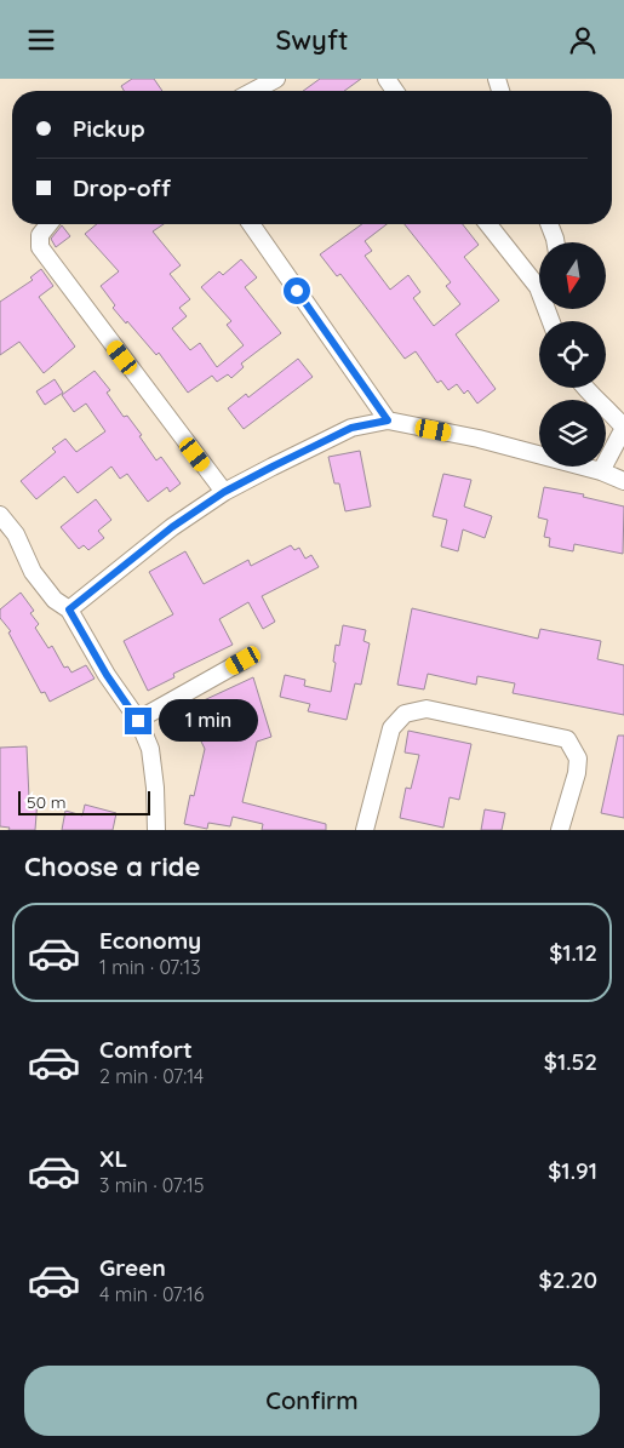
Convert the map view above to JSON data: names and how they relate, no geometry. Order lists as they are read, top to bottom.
{
  "scale_bar": "50 m",
  "north": "bottom",
  "page": {
    "header": "Swyft",
    "banner": ["Pickup", "Drop-off"],
    "bubble": "1 min",
    "scale": "50 m",
    "heading": "Choose a ride",
    "list": [
      {
        "name": "Economy",
        "note": "1 min · 07:13",
        "value": "$1.12"
      },
      {
        "name": "Comfort",
        "note": "2 min · 07:14",
        "value": "$1.52"
      },
      {
        "name": "XL",
        "note": "3 min · 07:15",
        "value": "$1.91"
      },
      {
        "name": "Green",
        "note": "4 min · 07:16",
        "value": "$2.20"
      }
    ],
    "buttons": "Confirm"
  }
}
